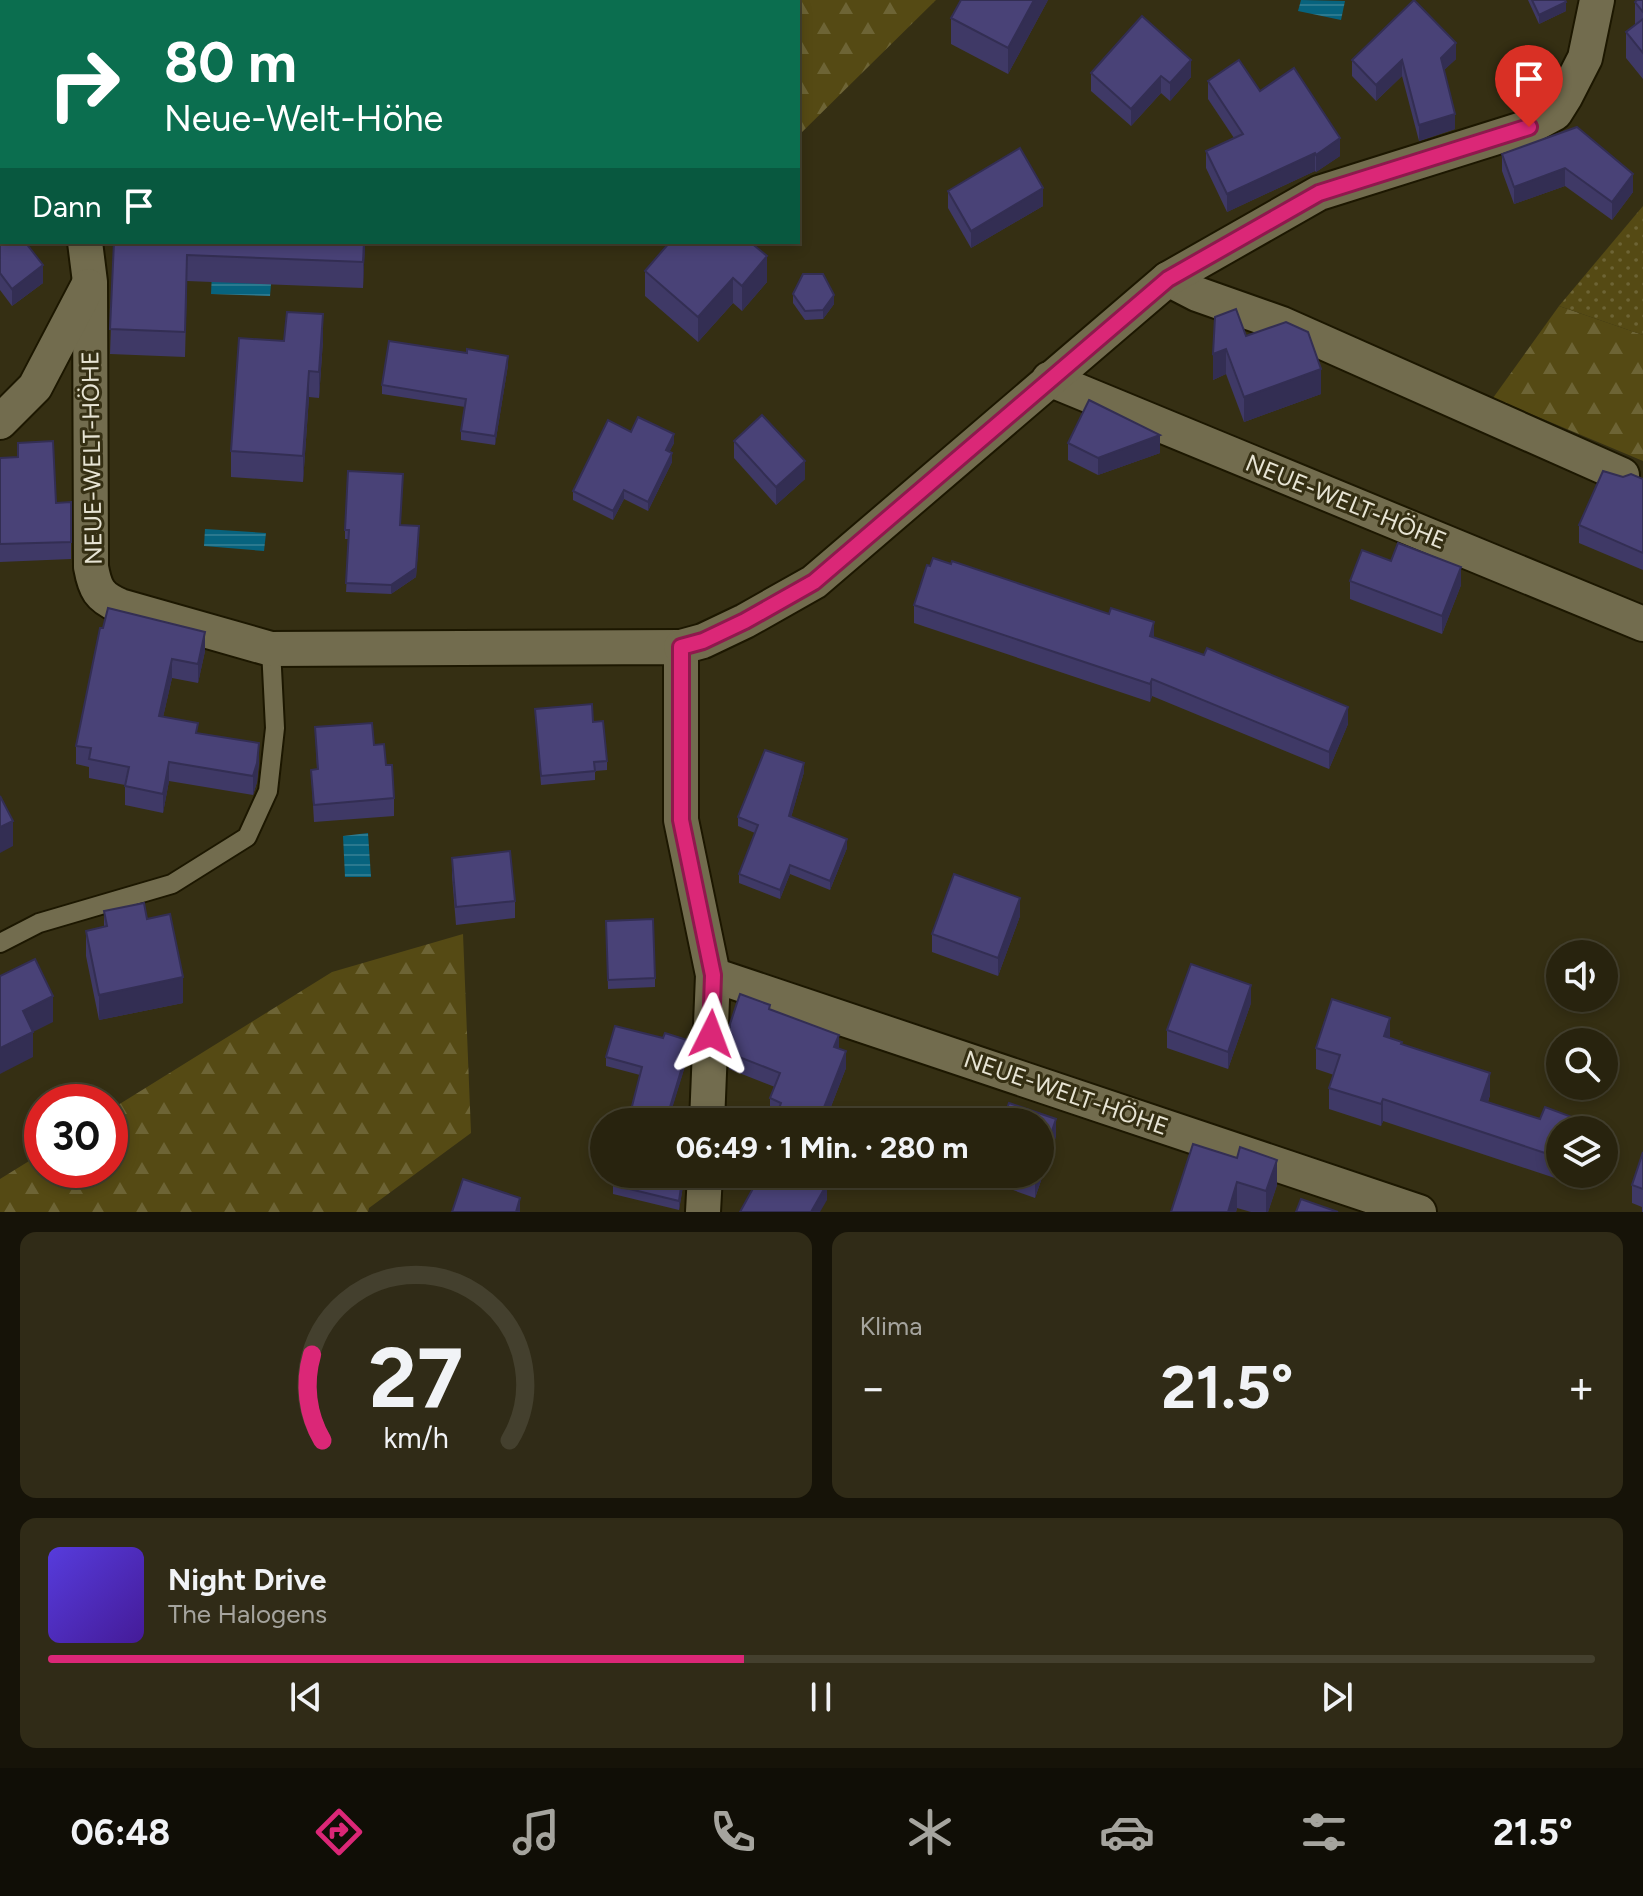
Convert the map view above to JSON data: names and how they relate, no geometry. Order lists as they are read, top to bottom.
{
  "streets": {
    "street": ["NEUE-WELT-HÖHE"]
  },
  "page": {
    "turn": ["80 m", "Neue-Welt-Höhe"],
    "then": "Dann",
    "limit": "30",
    "trip": "06:49 · 1 Min. · 280 m",
    "tile": "Klima",
    "heat": ["−", "21.5°", "+"],
    "song": ["Night Drive", "The Halogens"],
    "tabs": ["06:48", "21.5°"],
    "gauge": ["27", "km/h"]
  }
}
